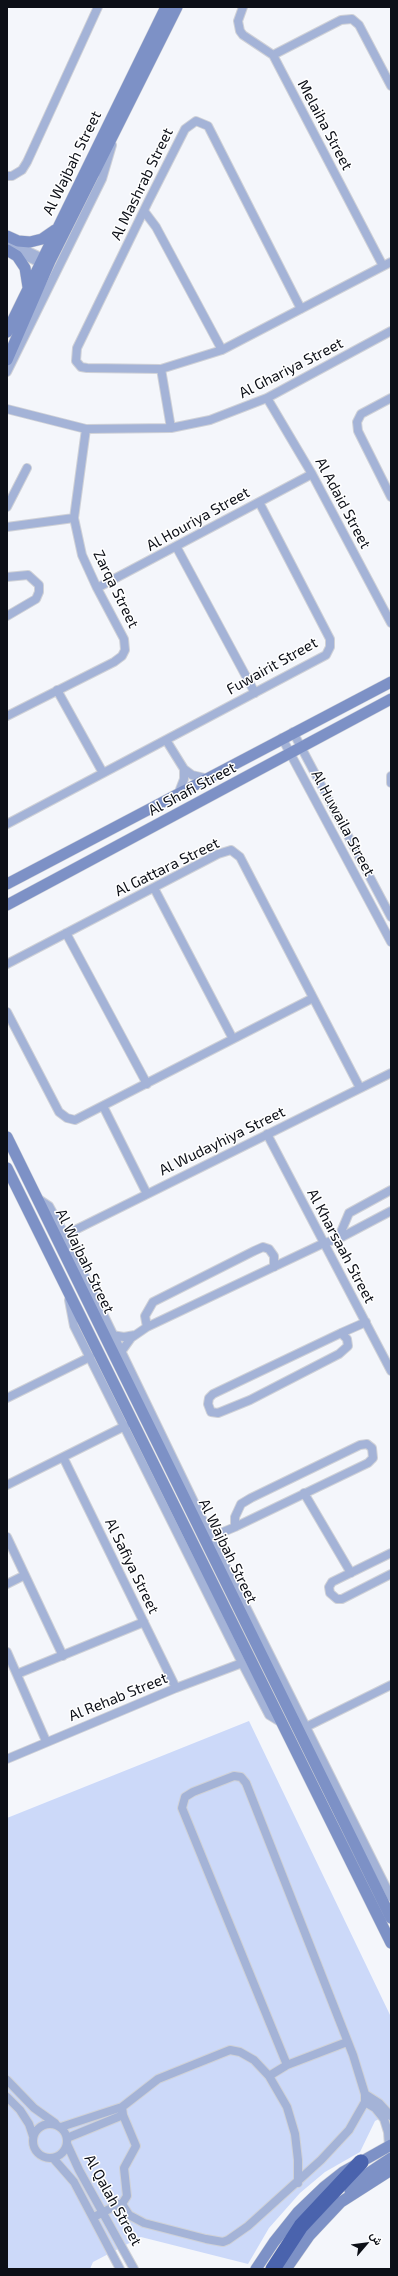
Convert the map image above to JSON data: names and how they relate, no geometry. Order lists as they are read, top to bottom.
{
  "streets": {
    "street": [
      "Melaiha Street",
      "Al Wajbah Street",
      "Al Mashrab Street",
      "Al Ghariya Street",
      "Al Adaid Street",
      "Al Houriya Street",
      "Zarqa Street",
      "Fuwairit Street",
      "Al Shafi Street",
      "Al Huwaila Street",
      "Al Gattara Street",
      "Al Wudayhiya Street",
      "Al Kharsaah Street",
      "Al Safiya Street",
      "Al Rehab Street",
      "Al Qalah Street"
    ]
  },
  "crossings": [
    ["Melaiha Street", "Al Mashrab Street"],
    ["Al Wajbah Street", "Al Wudayhiya Street"],
    ["Al Wajbah Street", "Al Rehab Street"],
    ["Al Ghariya Street", "Al Adaid Street"],
    ["Al Ghariya Street", "Zarqa Street"],
    ["Al Adaid Street", "Al Houriya Street"],
    ["Al Houriya Street", "Zarqa Street"],
    ["Al Houriya Street", "Fuwairit Street"],
    ["Al Shafi Street", "Al Huwaila Street"],
    ["Al Gattara Street", "Al Wudayhiya Street"],
    ["Al Wudayhiya Street", "Al Kharsaah Street"],
    ["Al Safiya Street", "Al Rehab Street"]
  ],
  "north": "top right"
}
